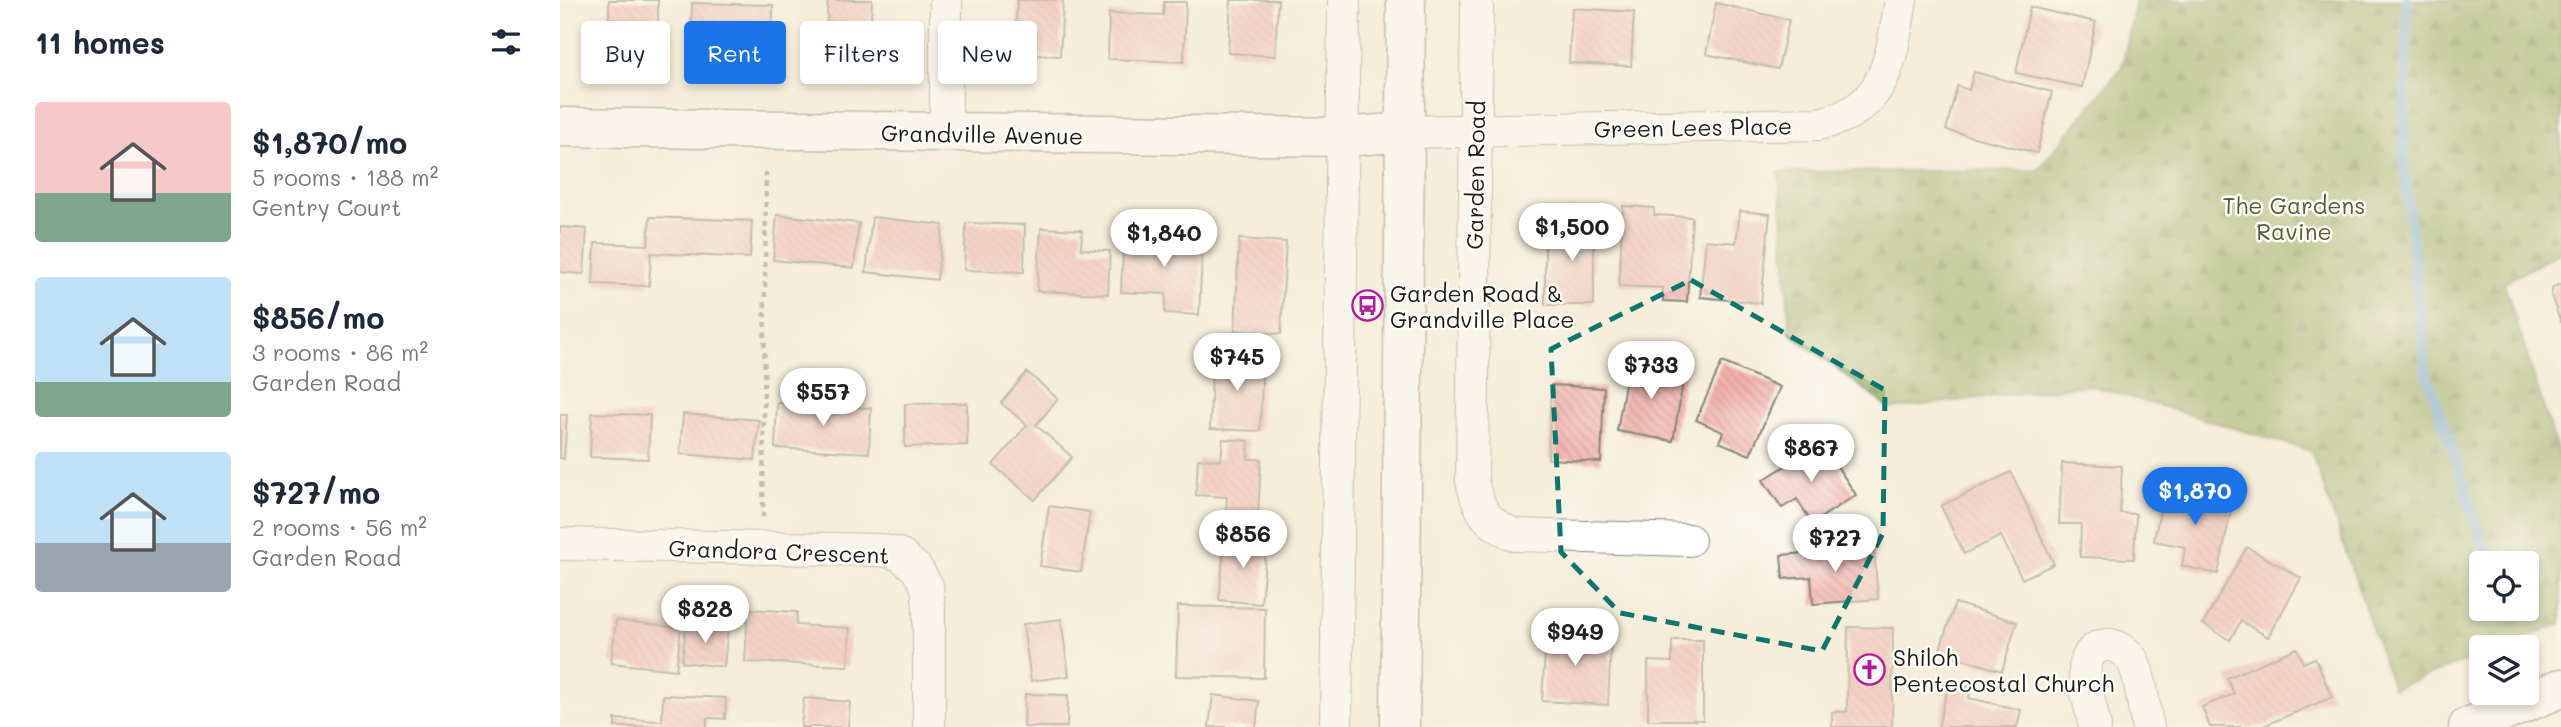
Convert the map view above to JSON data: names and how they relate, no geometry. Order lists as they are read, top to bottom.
{
  "streets": {
    "street": [
      "Green Lees Place",
      "Grandville Avenue",
      "Garden Road",
      "Grandora Crescent"
    ]
  },
  "crossings": [
    ["Green Lees Place", "Grandville Avenue"],
    ["Green Lees Place", "Garden Road"]
  ],
  "parks": ["The Gardens Ravine"],
  "places": {
    "bus stop": ["Garden Road & Grandville Place"],
    "church": ["Shiloh Pentecostal Church"]
  },
  "page": {
    "heading": "11 homes",
    "chip": [
      "Buy",
      "Rent",
      "Filters",
      "New"
    ],
    "list": [
      {
        "name": "$1,870/mo",
        "note": "5 rooms · 188 m² · Gentry Court"
      },
      {
        "name": "$856/mo",
        "note": "3 rooms · 86 m² · Garden Road"
      },
      {
        "name": "$727/mo",
        "note": "2 rooms · 56 m² · Garden Road"
      }
    ],
    "price": [
      "$1,500",
      "$1,840",
      "$745",
      "$733",
      "$557",
      "$867",
      "$1,870",
      "$856",
      "$727",
      "$828",
      "$949"
    ]
  }
}
